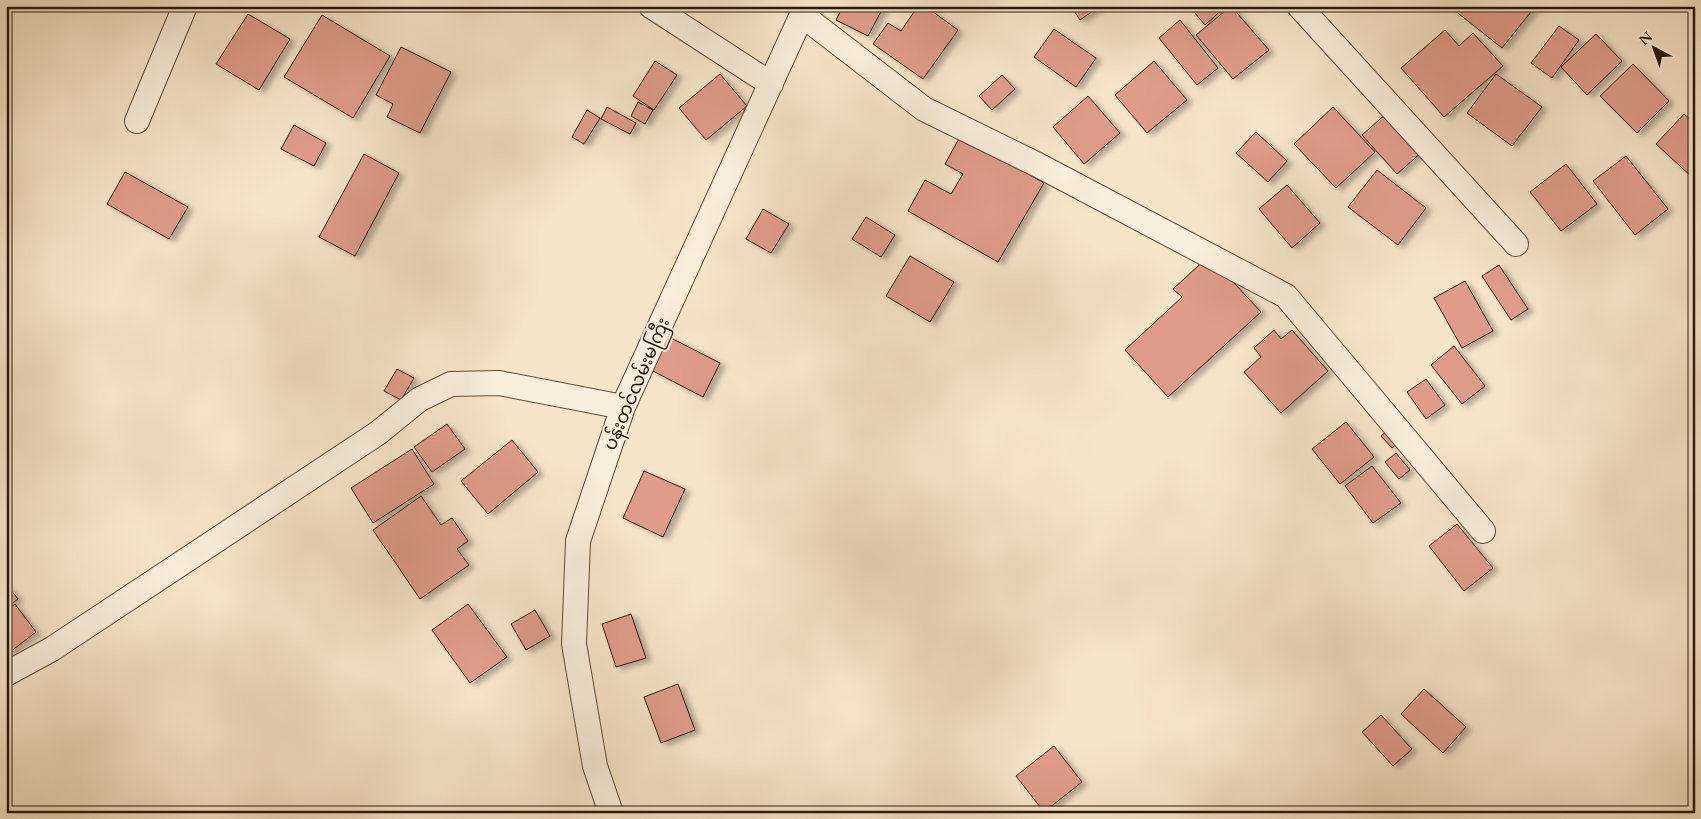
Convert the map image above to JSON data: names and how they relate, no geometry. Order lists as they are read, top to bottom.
{
  "streets": {
    "street": ["ပန်းတင်လမ်းမကြီး"]
  },
  "north": "top left"
}
